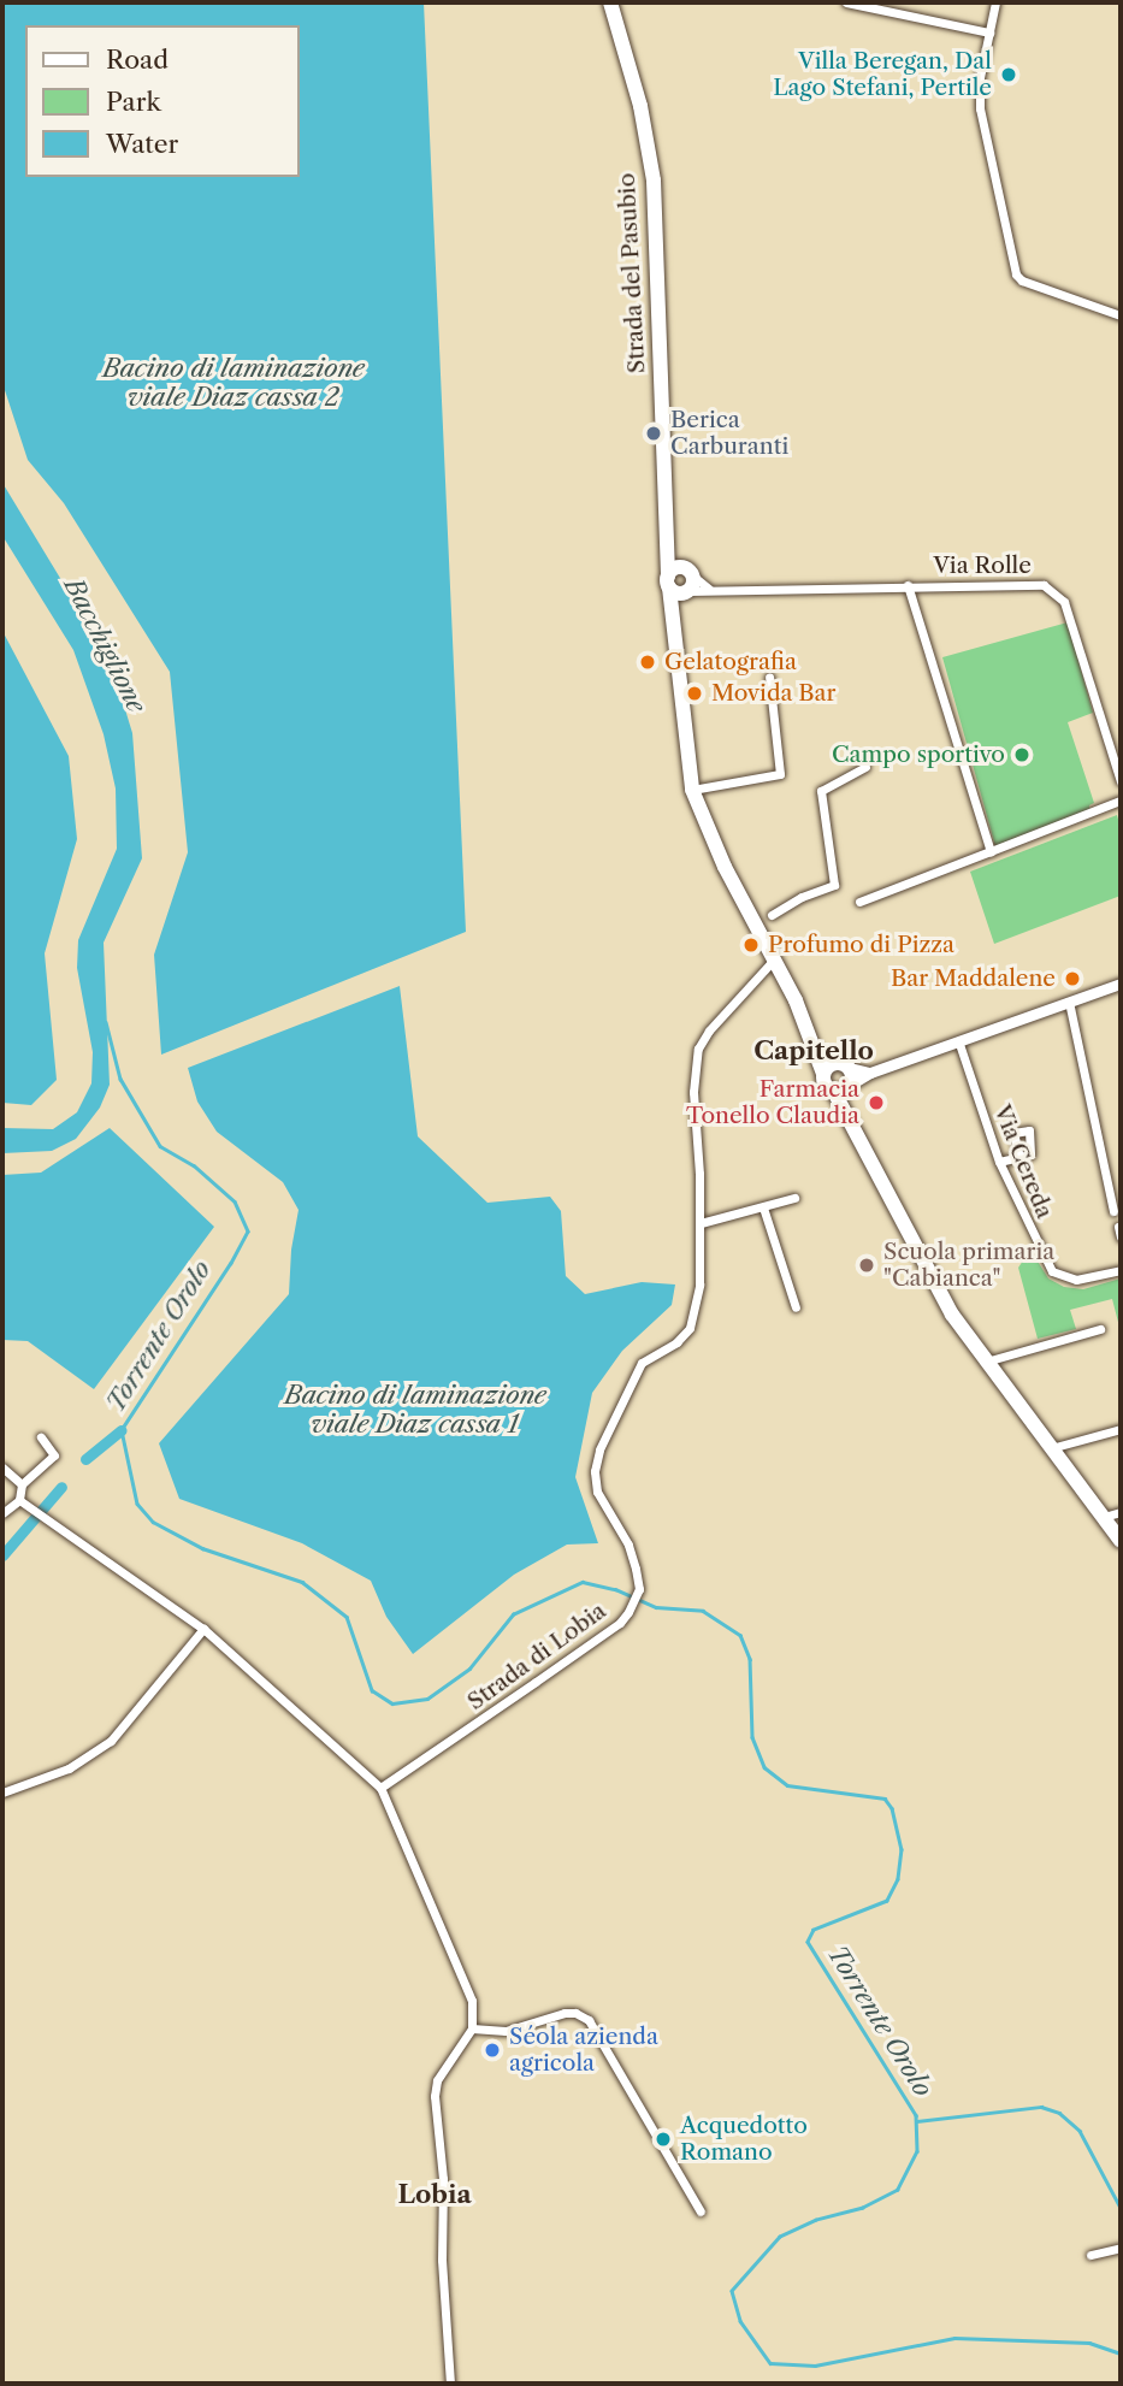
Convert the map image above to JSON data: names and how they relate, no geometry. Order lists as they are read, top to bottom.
{
  "streets": {
    "main road": ["Strada del Pasubio"],
    "street": ["Via Rolle", "Via Cereda", "Strada di Lobia"]
  },
  "crossings": [
    ["Strada del Pasubio", "Via Rolle"]
  ],
  "districts": ["Capitello", "Lobia"],
  "water": [
    "Bacino di laminazione viale Diaz cassa 2",
    "Bacchiglione",
    "Torrente Orolo",
    "Bacino di laminazione viale Diaz cassa 1"
  ],
  "places": [
    "Villa Beregan, Dal Lago Stefani, Pertile",
    "Berica Carburanti",
    "Gelatografia",
    "Movida Bar",
    "Campo sportivo",
    "Profumo di Pizza",
    "Bar Maddalene",
    "Farmacia Tonello Claudia",
    "Scuola primaria \"Cabianca\"",
    "Séola azienda agricola",
    "Acquedotto Romano"
  ],
  "legend": ["Road", "Park", "Water"]
}
